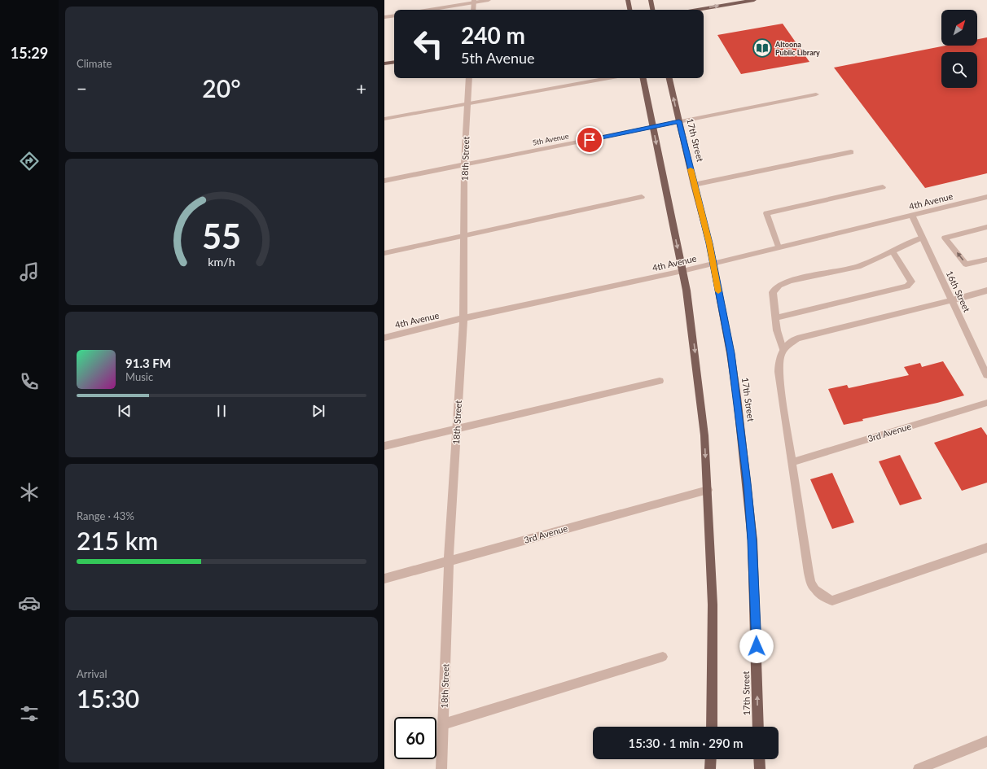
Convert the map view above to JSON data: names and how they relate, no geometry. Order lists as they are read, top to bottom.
{
  "streets": {
    "main road": ["17th Street"],
    "street": [
      "5th Avenue",
      "18th Street",
      "4th Avenue",
      "16th Street",
      "3rd Avenue"
    ]
  },
  "crossings": [
    ["5th Avenue", "17th Street"],
    ["5th Avenue", "18th Street"],
    ["17th Street", "4th Avenue"],
    ["18th Street", "4th Avenue"],
    ["18th Street", "3rd Avenue"],
    ["4th Avenue", "16th Street"]
  ],
  "places": {
    "library": ["Altoona Public Library"]
  },
  "north": "top right",
  "page": {
    "tabs": "15:29",
    "tile": [
      "Climate",
      ["Range · 43%", "215 km"],
      ["Arrival", "15:30"]
    ],
    "turn": ["240 m", "5th Avenue"],
    "heat": ["−", "20°", "+"],
    "song": ["91.3 FM", "Music"],
    "limit": "60",
    "trip": "15:30 · 1 min · 290 m",
    "gauge": ["55", "km/h"]
  }
}
